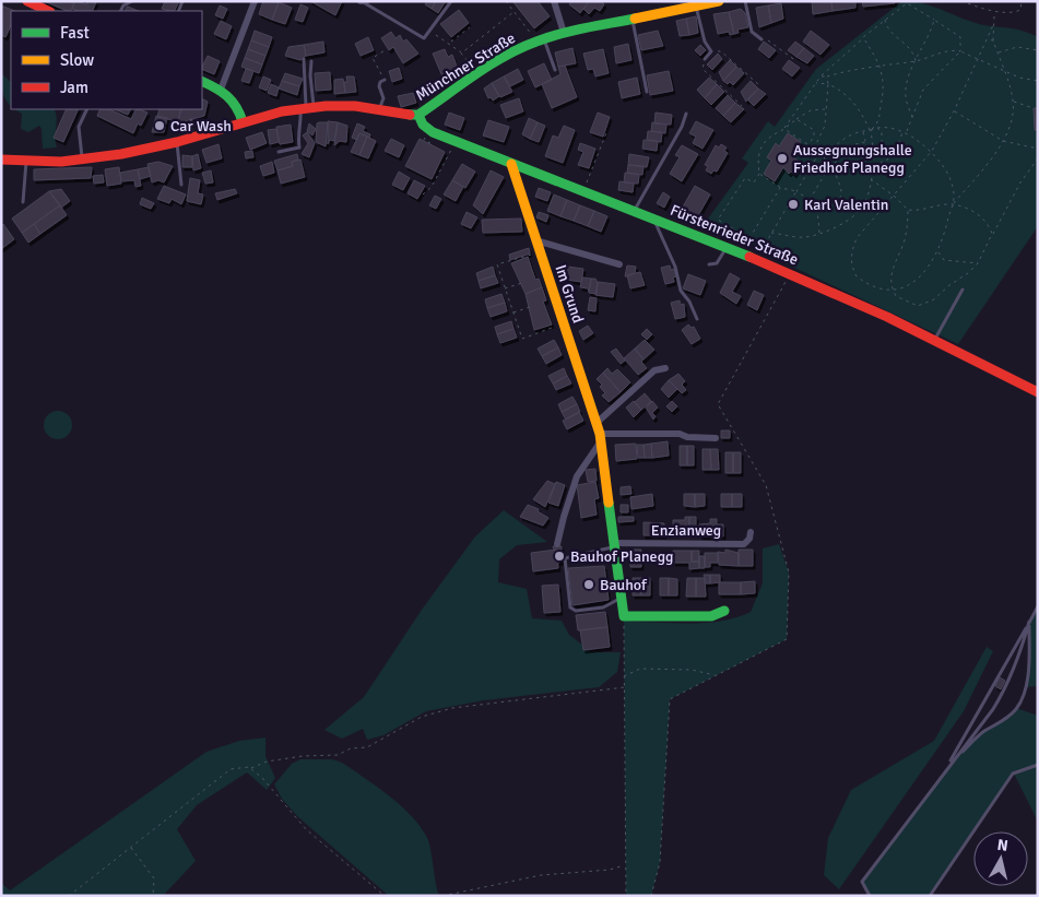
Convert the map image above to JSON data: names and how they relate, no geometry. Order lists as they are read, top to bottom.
{
  "streets": {
    "street": [
      "Münchner Straße",
      "Fürstenrieder Straße",
      "Im Grund",
      "Enzianweg"
    ]
  },
  "crossings": [
    ["Münchner Straße", "Fürstenrieder Straße"],
    ["Fürstenrieder Straße", "Im Grund"],
    ["Im Grund", "Enzianweg"]
  ],
  "places": [
    "Car Wash",
    "Aussegnungshalle Friedhof Planegg",
    "Karl Valentin",
    "Bauhof Planegg",
    "Bauhof"
  ],
  "legend": ["Fast", "Slow", "Jam"],
  "north": "top"
}
